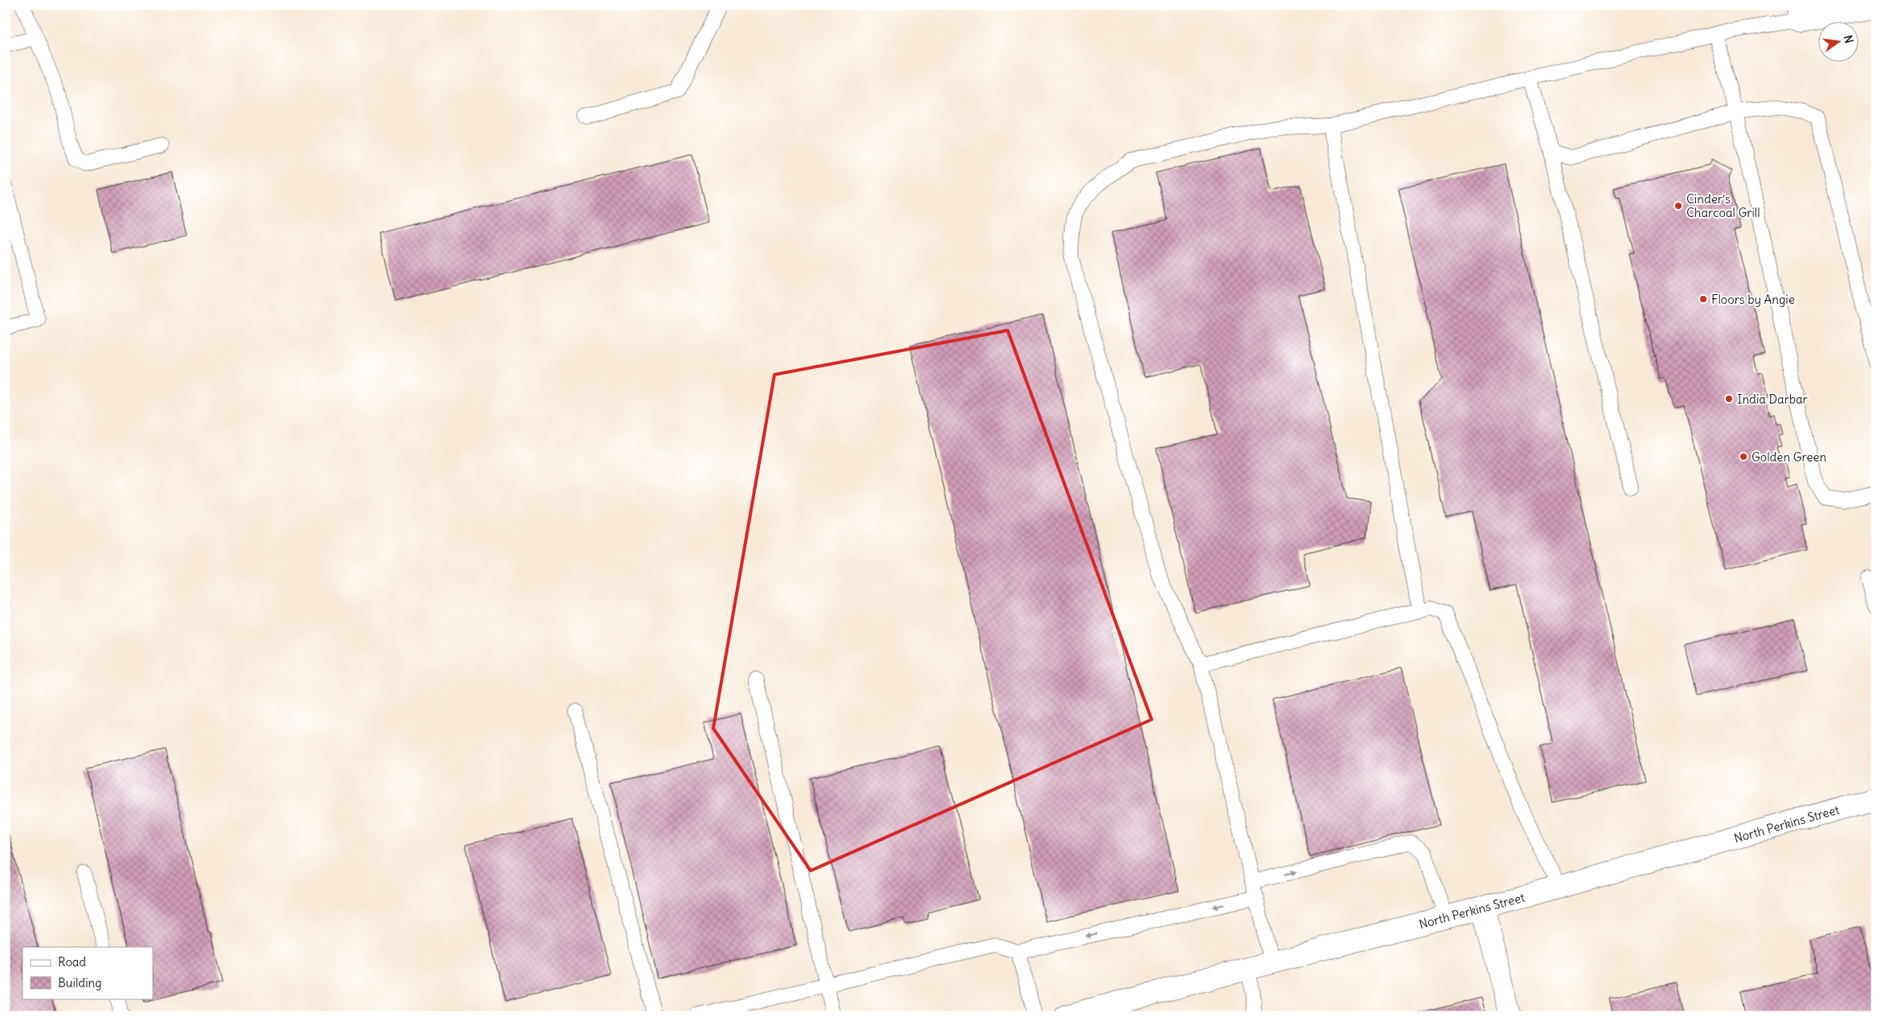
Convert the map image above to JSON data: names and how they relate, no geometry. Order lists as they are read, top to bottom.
{
  "streets": {
    "street": ["North Perkins Street"]
  },
  "places": [
    "Cinder’s Charcoal Grill",
    "Floors by Angie",
    "India Darbar",
    "Golden Green"
  ],
  "legend": ["Road", "Building"],
  "north": "right"
}
